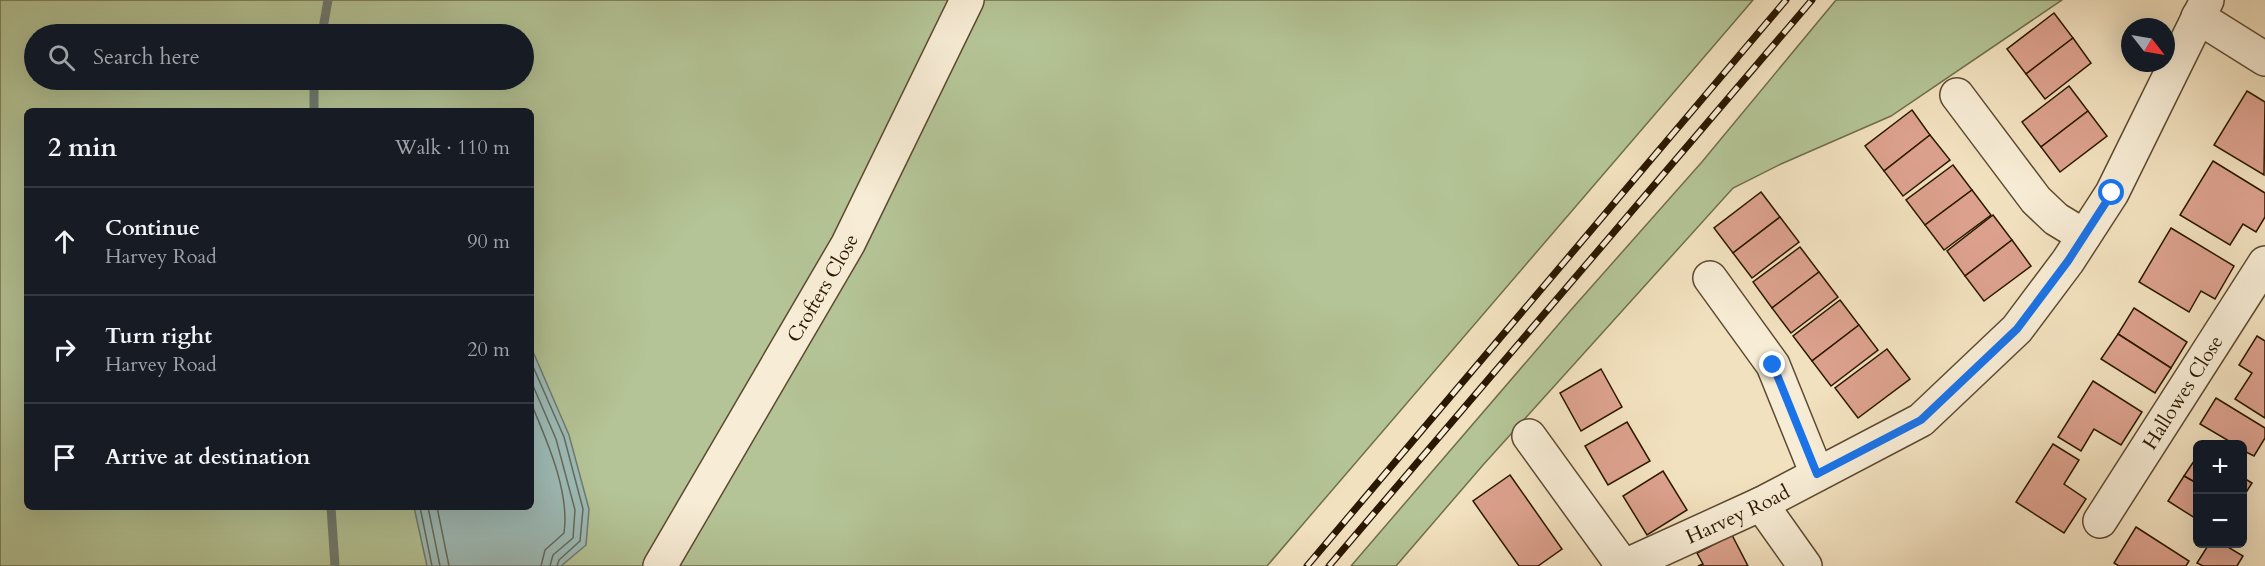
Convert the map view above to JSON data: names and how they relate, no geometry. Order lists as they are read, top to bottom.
{
  "streets": {
    "street": ["Crofters Close", "Hallowes Close", "Harvey Road"]
  },
  "north": "bottom right",
  "page": {
    "search": "Search here",
    "heading": ["2 min", "Walk · 110 m"],
    "list": [
      ["Continue", "Harvey Road", "90 m"],
      ["Turn right", "Harvey Road", "20 m"],
      "Arrive at destination"
    ],
    "map_buttons": ["+", "−"]
  }
}
